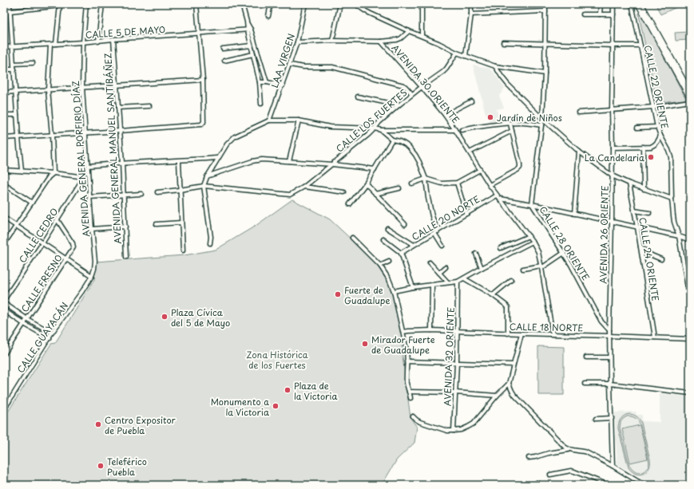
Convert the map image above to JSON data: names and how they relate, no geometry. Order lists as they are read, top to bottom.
{
  "streets": {
    "street": [
      "CALLE 5 DE MAYO",
      "LAA VIRGEN",
      "AVENIDA 30 ORIENTE",
      "CALLE 22 ORIENTE",
      "CALLE LOS FUERTES",
      "AVENIDA GENERAL MANUEL SANTIBÁÑEZ",
      "AVENIDA GENERAL PORFIRIO DÍAZ",
      "CALLE 20 NORTE",
      "AVENIDA 26 ORIENTE",
      "CALLE CEDRO",
      "CALLE 28 ORIENTE",
      "CALLE 24 ORIENTE",
      "CALLE FRESNO",
      "CALLE 18 NORTE",
      "CALLE GUAYACÁN",
      "AVENIDA 32 ORIENTE"
    ]
  },
  "crossings": [
    ["CALLE 5 DE MAYO", "AVENIDA GENERAL MANUEL SANTIBÁÑEZ"],
    ["CALLE 5 DE MAYO", "AVENIDA GENERAL PORFIRIO DÍAZ"],
    ["AVENIDA 30 ORIENTE", "CALLE LOS FUERTES"],
    ["AVENIDA 30 ORIENTE", "CALLE 20 NORTE"],
    ["AVENIDA 30 ORIENTE", "CALLE 18 NORTE"],
    ["AVENIDA GENERAL PORFIRIO DÍAZ", "CALLE GUAYACÁN"],
    ["AVENIDA 26 ORIENTE", "CALLE 28 ORIENTE"],
    ["AVENIDA 26 ORIENTE", "CALLE 18 NORTE"],
    ["CALLE CEDRO", "CALLE FRESNO"],
    ["CALLE 24 ORIENTE", "CALLE 18 NORTE"],
    ["CALLE 18 NORTE", "AVENIDA 32 ORIENTE"]
  ],
  "parks": ["Zona Histórica de los Fuertes"],
  "places": [
    "Jardín de Niños",
    "La Candelaria",
    "Fuerte de Guadalupe",
    "Plaza Cívica del 5 de Mayo",
    "Mirador Fuerte de Guadalupe",
    "Plaza de la Victoria",
    "Monumento a la Victoria",
    "Centro Expositor de Puebla",
    "Teleférico Puebla"
  ]
}
